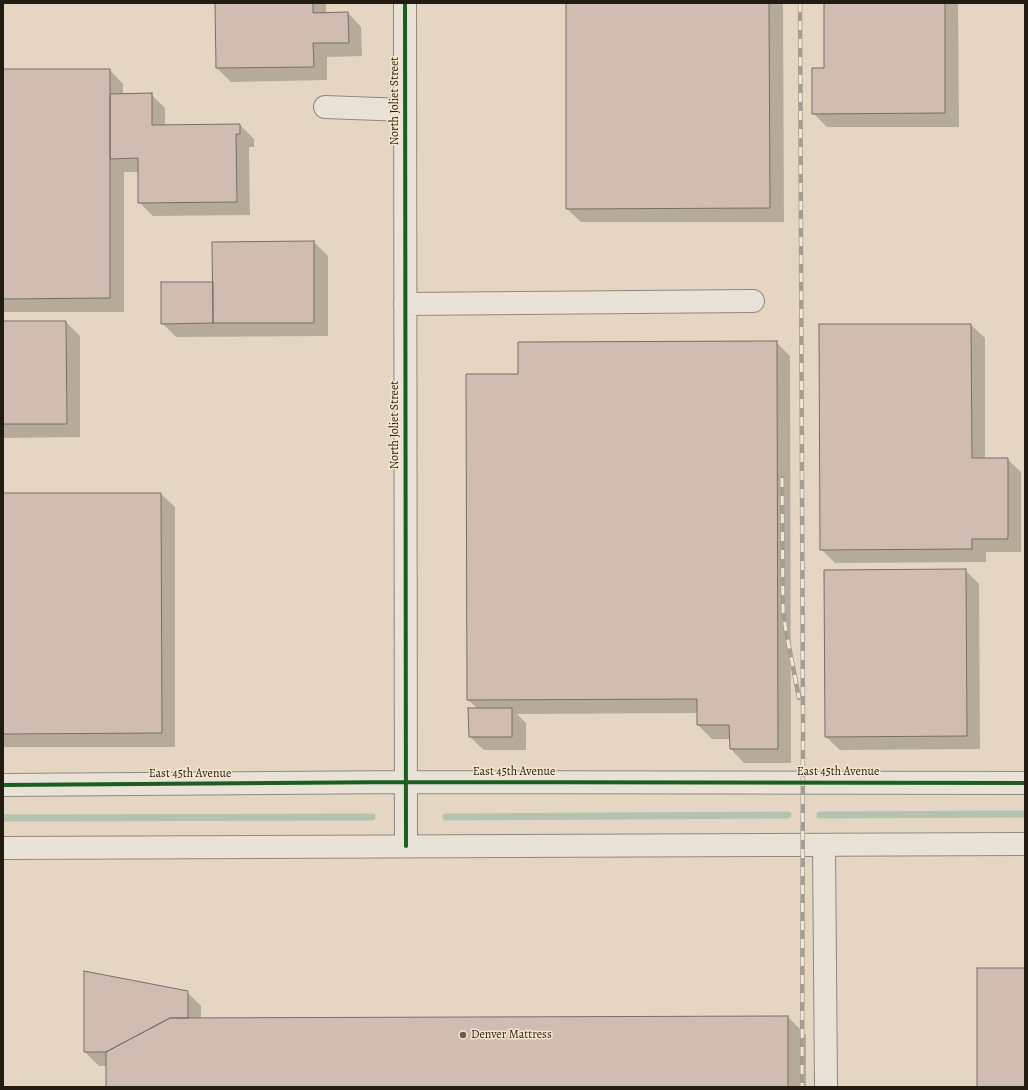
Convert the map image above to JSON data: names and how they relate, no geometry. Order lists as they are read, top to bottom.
{
  "streets": {
    "street": ["North Joliet Street", "East 45th Avenue"]
  },
  "crossings": [
    ["North Joliet Street", "East 45th Avenue"]
  ],
  "places": ["Denver Mattress"]
}
